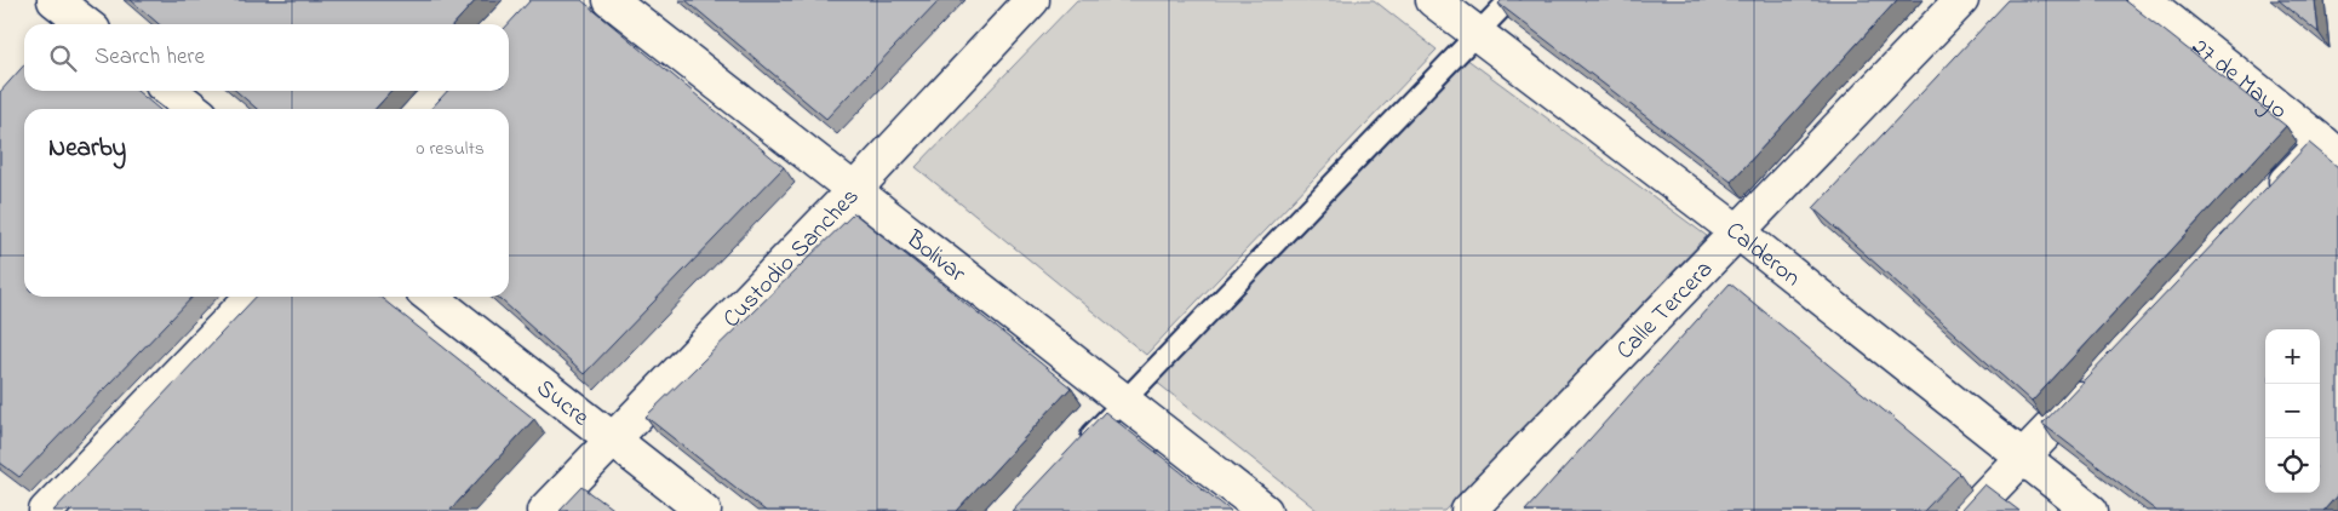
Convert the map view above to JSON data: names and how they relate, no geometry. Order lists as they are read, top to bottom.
{
  "streets": {
    "street": [
      "27 de Mayo",
      "Calderon",
      "Bolivar",
      "Custodio Sanches",
      "Calle Tercera",
      "Sucre"
    ]
  },
  "crossings": [
    ["Calderon", "Calle Tercera"],
    ["Bolivar", "Custodio Sanches"],
    ["Custodio Sanches", "Sucre"]
  ],
  "page": {
    "search": "Search here",
    "heading": ["Nearby", "0 results"],
    "map_buttons": ["+", "−"]
  }
}
